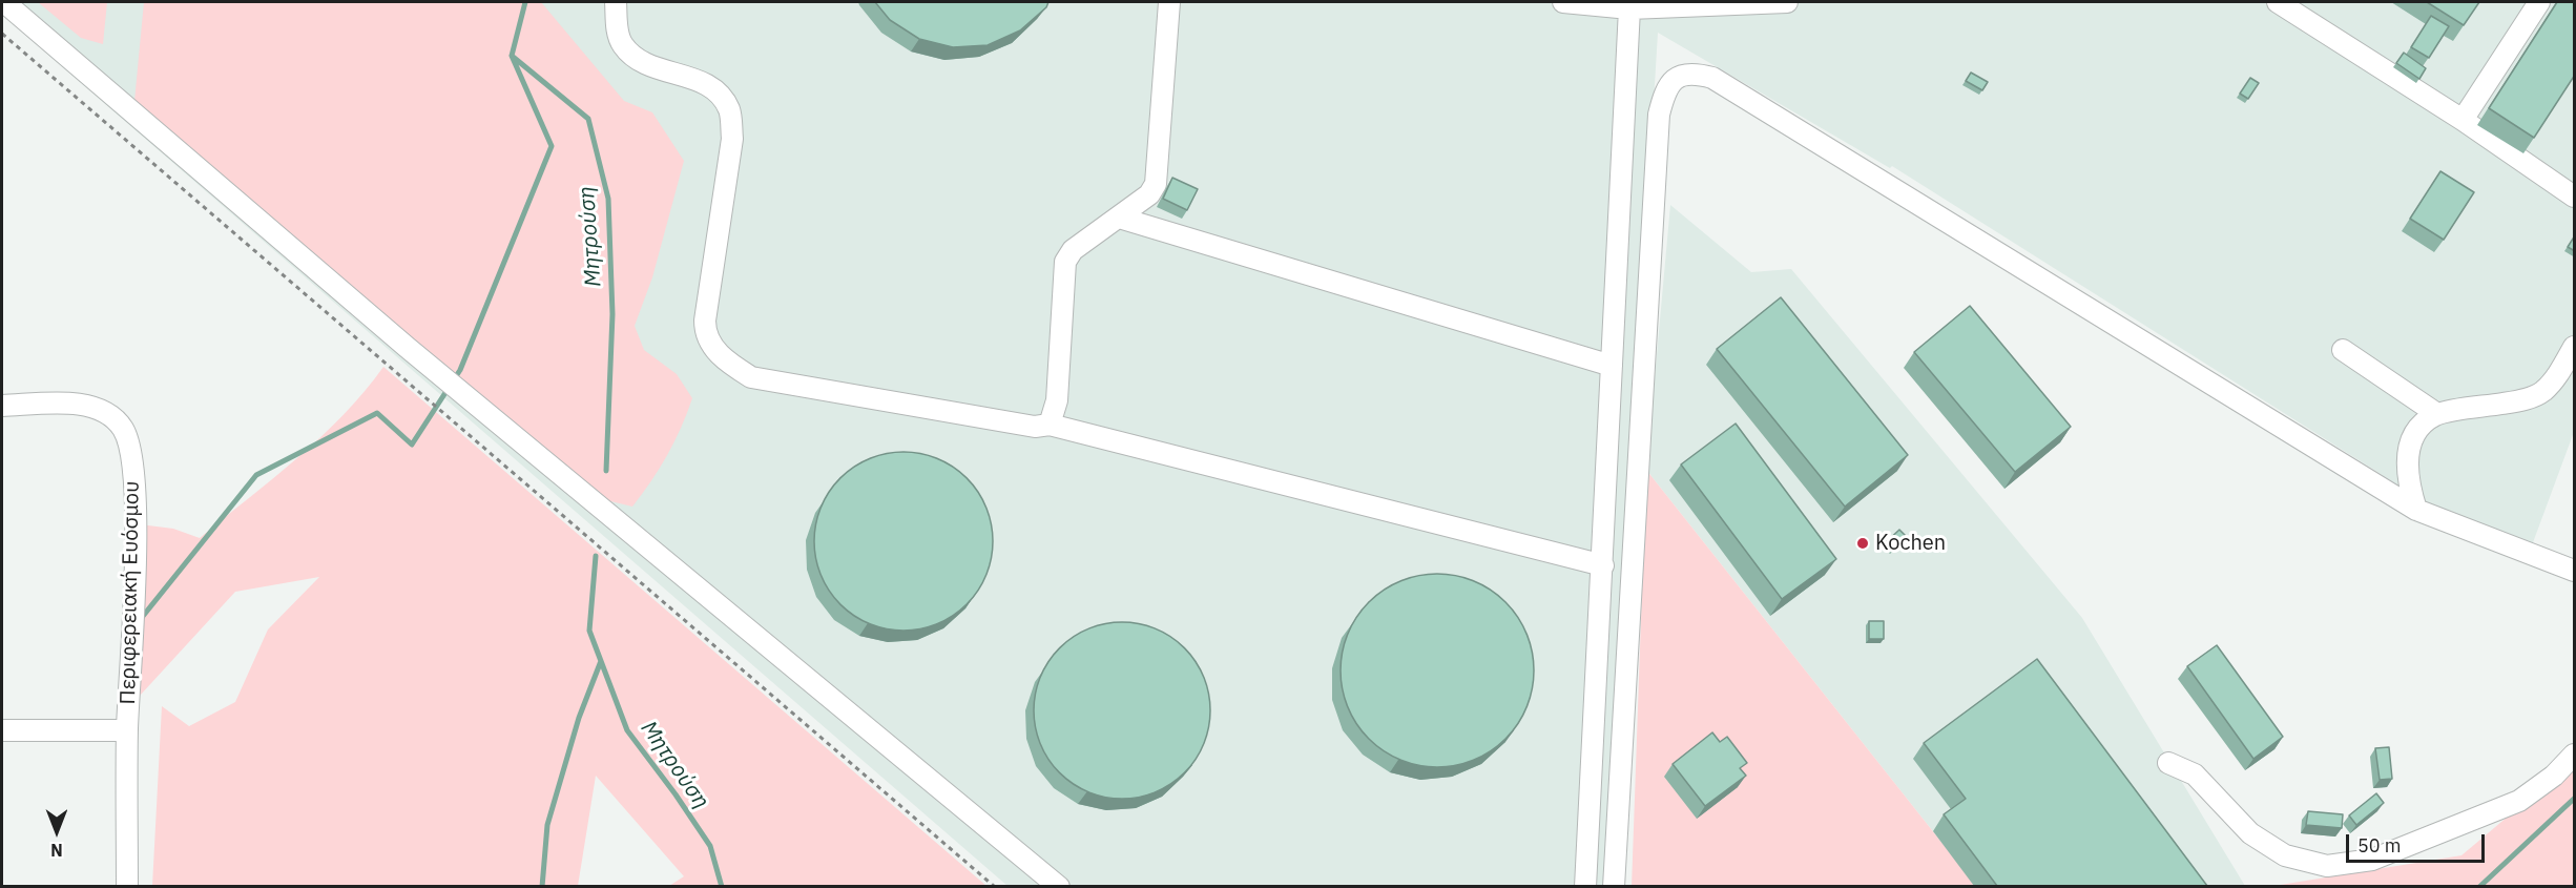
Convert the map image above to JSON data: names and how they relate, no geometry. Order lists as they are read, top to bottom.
{
  "streets": {
    "street": ["Περιφερειακή Ευόσμου"]
  },
  "water": ["Μητρούση"],
  "places": ["Kochen"],
  "scale_bar": "50 m",
  "north": "bottom"
}
